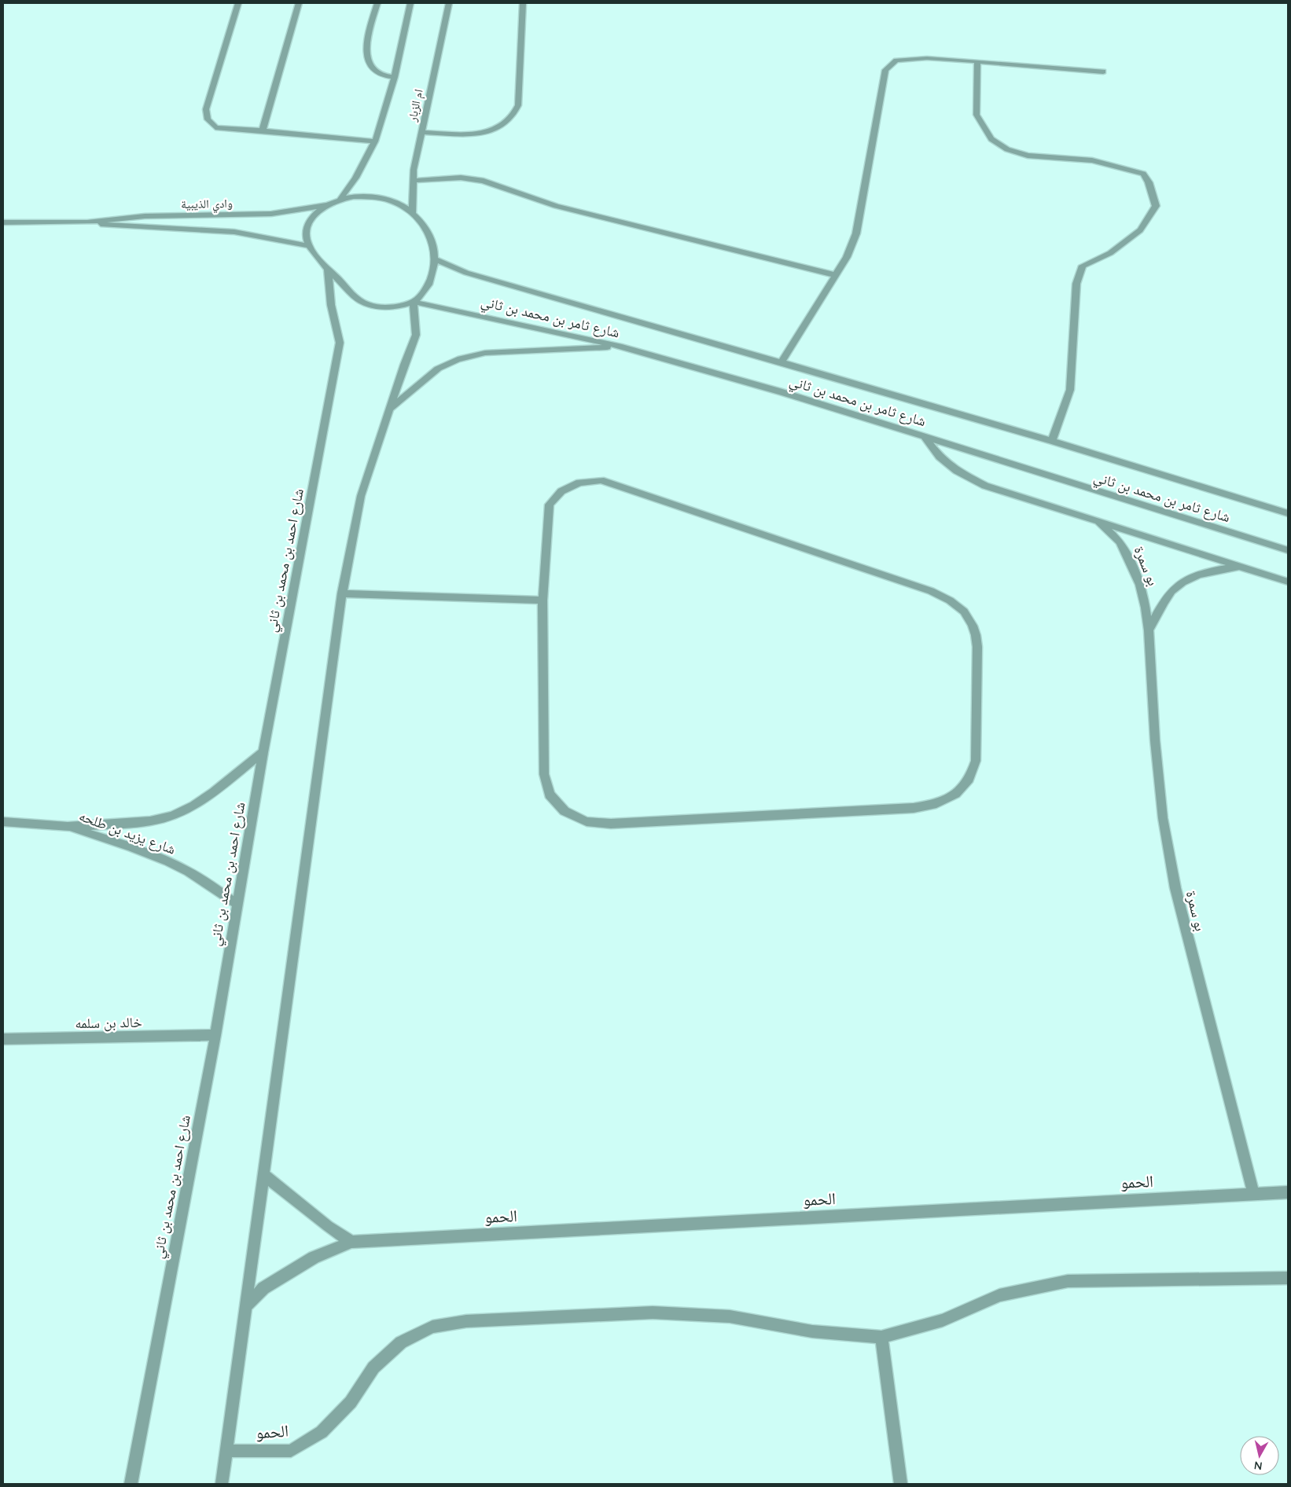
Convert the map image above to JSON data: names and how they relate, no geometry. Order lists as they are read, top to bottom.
{
  "streets": {
    "street": [
      "ام الزبار",
      "وادي الذيبية",
      "شارع ثامر بن محمد بن ثاني",
      "شارع احمد بن محمد بن ثاني",
      "بو سمرة",
      "شارع يزيد بن طلحه",
      "خالد بن سلمه",
      "الحمو"
    ]
  },
  "crossings": [
    ["ام الزبار", "وادي الذيبية"],
    ["ام الزبار", "شارع ثامر بن محمد بن ثاني"],
    ["ام الزبار", "شارع احمد بن محمد بن ثاني"],
    ["وادي الذيبية", "شارع ثامر بن محمد بن ثاني"],
    ["وادي الذيبية", "شارع احمد بن محمد بن ثاني"],
    ["شارع ثامر بن محمد بن ثاني", "شارع احمد بن محمد بن ثاني"],
    ["شارع احمد بن محمد بن ثاني", "شارع يزيد بن طلحه"],
    ["شارع احمد بن محمد بن ثاني", "خالد بن سلمه"],
    ["بو سمرة", "الحمو"]
  ],
  "north": "bottom"
}
